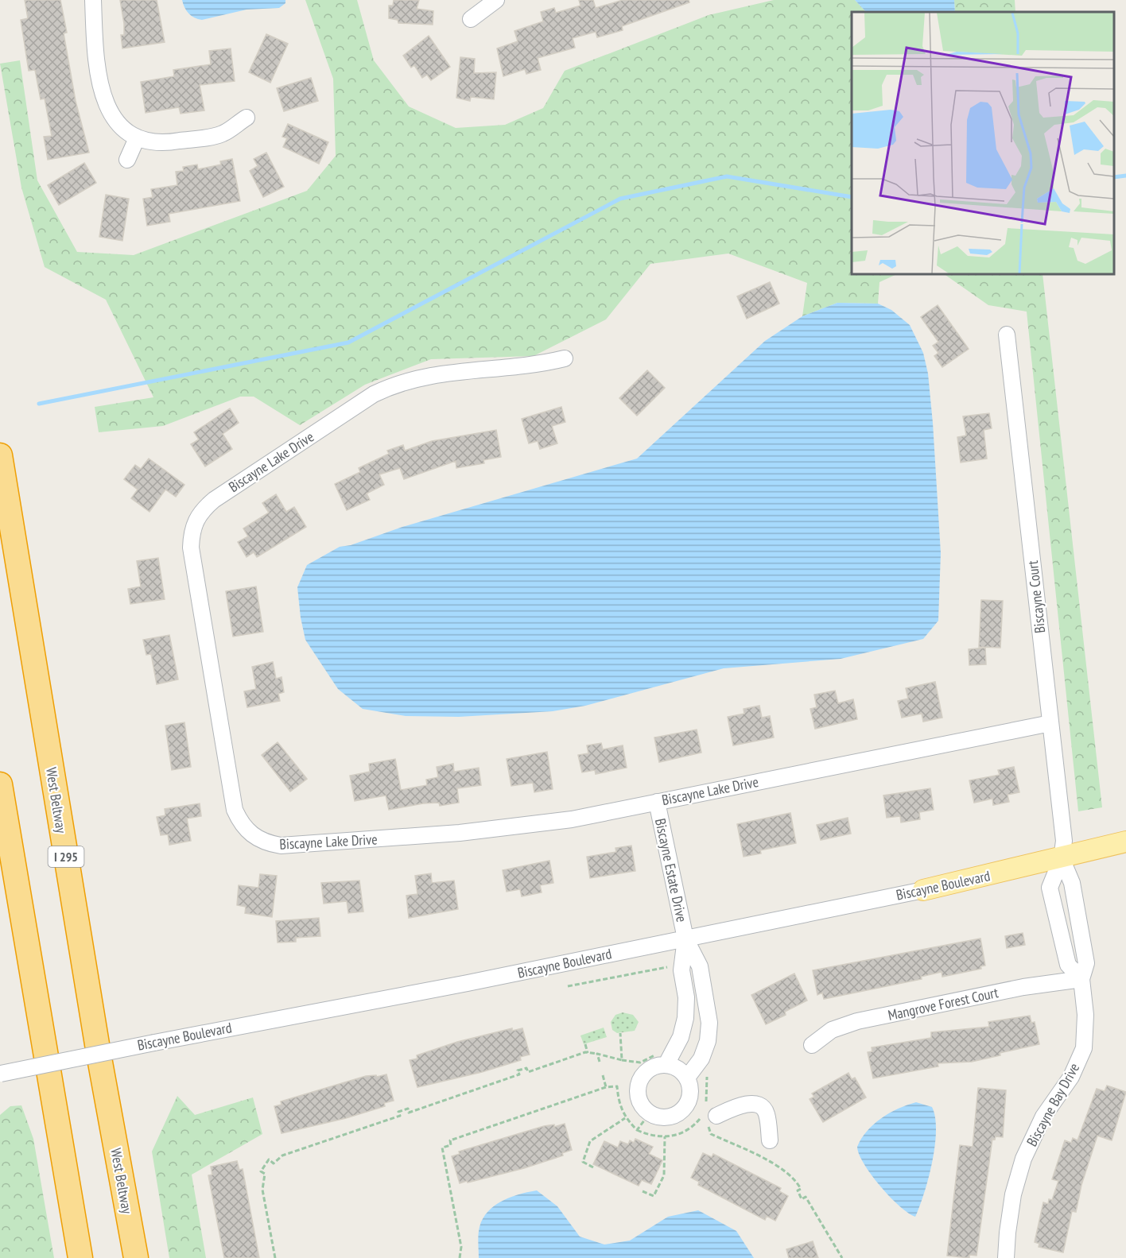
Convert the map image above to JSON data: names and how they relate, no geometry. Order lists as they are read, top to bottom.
{
  "streets": {
    "highway": ["West Beltway", "I 295"],
    "main road": ["Biscayne Boulevard"],
    "street": [
      "Biscayne Lake Drive",
      "Biscayne Court",
      "Biscayne Estate Drive",
      "Mangrove Forest Court",
      "Biscayne Bay Drive"
    ]
  },
  "crossings": [
    ["Biscayne Lake Drive", "Biscayne Court"],
    ["Biscayne Lake Drive", "Biscayne Estate Drive"],
    ["Biscayne Court", "Biscayne Boulevard"],
    ["Biscayne Court", "Biscayne Bay Drive"],
    ["Biscayne Estate Drive", "Biscayne Boulevard"],
    ["Biscayne Boulevard", "Biscayne Bay Drive"],
    ["Mangrove Forest Court", "Biscayne Bay Drive"]
  ]
}
